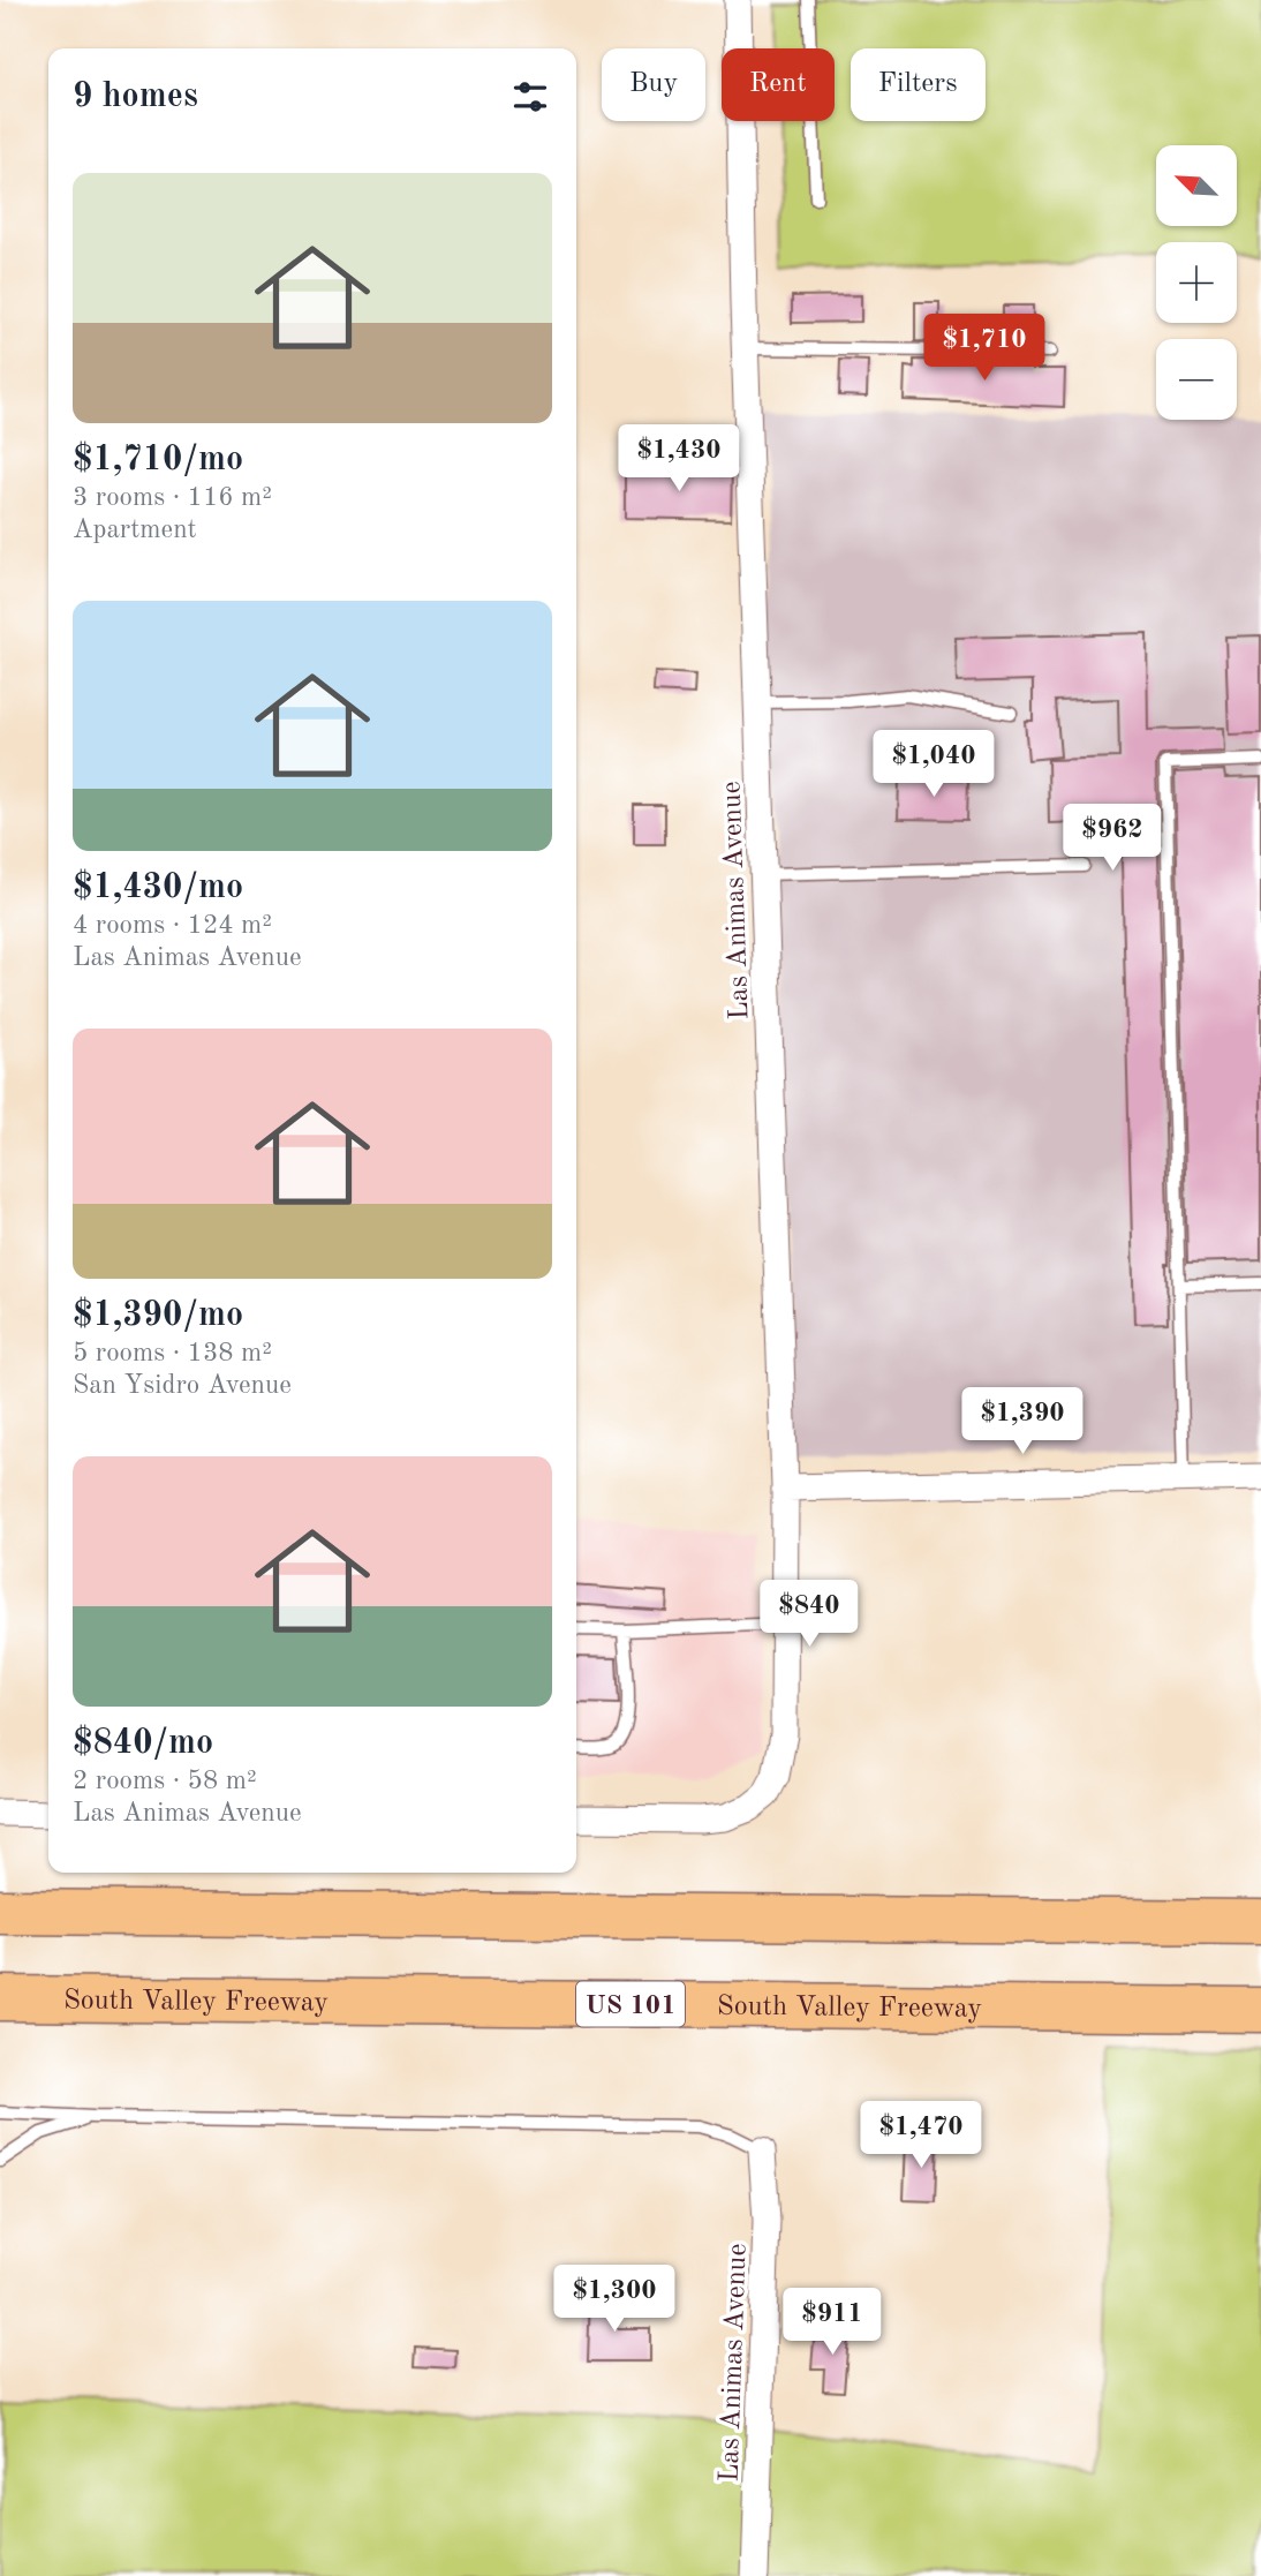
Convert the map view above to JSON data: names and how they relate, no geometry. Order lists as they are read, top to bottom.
{
  "streets": {
    "highway": ["South Valley Freeway", "US 101"],
    "street": ["Las Animas Avenue"]
  },
  "north": "top left",
  "page": {
    "chip": ["Buy", "Rent", "Filters"],
    "heading": "9 homes",
    "map_buttons": ["+", "−"],
    "list": [
      {
        "name": "$1,710/mo",
        "note": "3 rooms · 116 m² · Apartment"
      },
      {
        "name": "$1,430/mo",
        "note": "4 rooms · 124 m² · Las Animas Avenue"
      },
      {
        "name": "$1,390/mo",
        "note": "5 rooms · 138 m² · San Ysidro Avenue"
      },
      {
        "name": "$840/mo",
        "note": "2 rooms · 58 m² · Las Animas Avenue"
      }
    ],
    "price": [
      "$1,710",
      "$1,430",
      "$1,040",
      "$962",
      "$1,390",
      "$840",
      "$1,470",
      "$1,300",
      "$911"
    ]
  }
}
